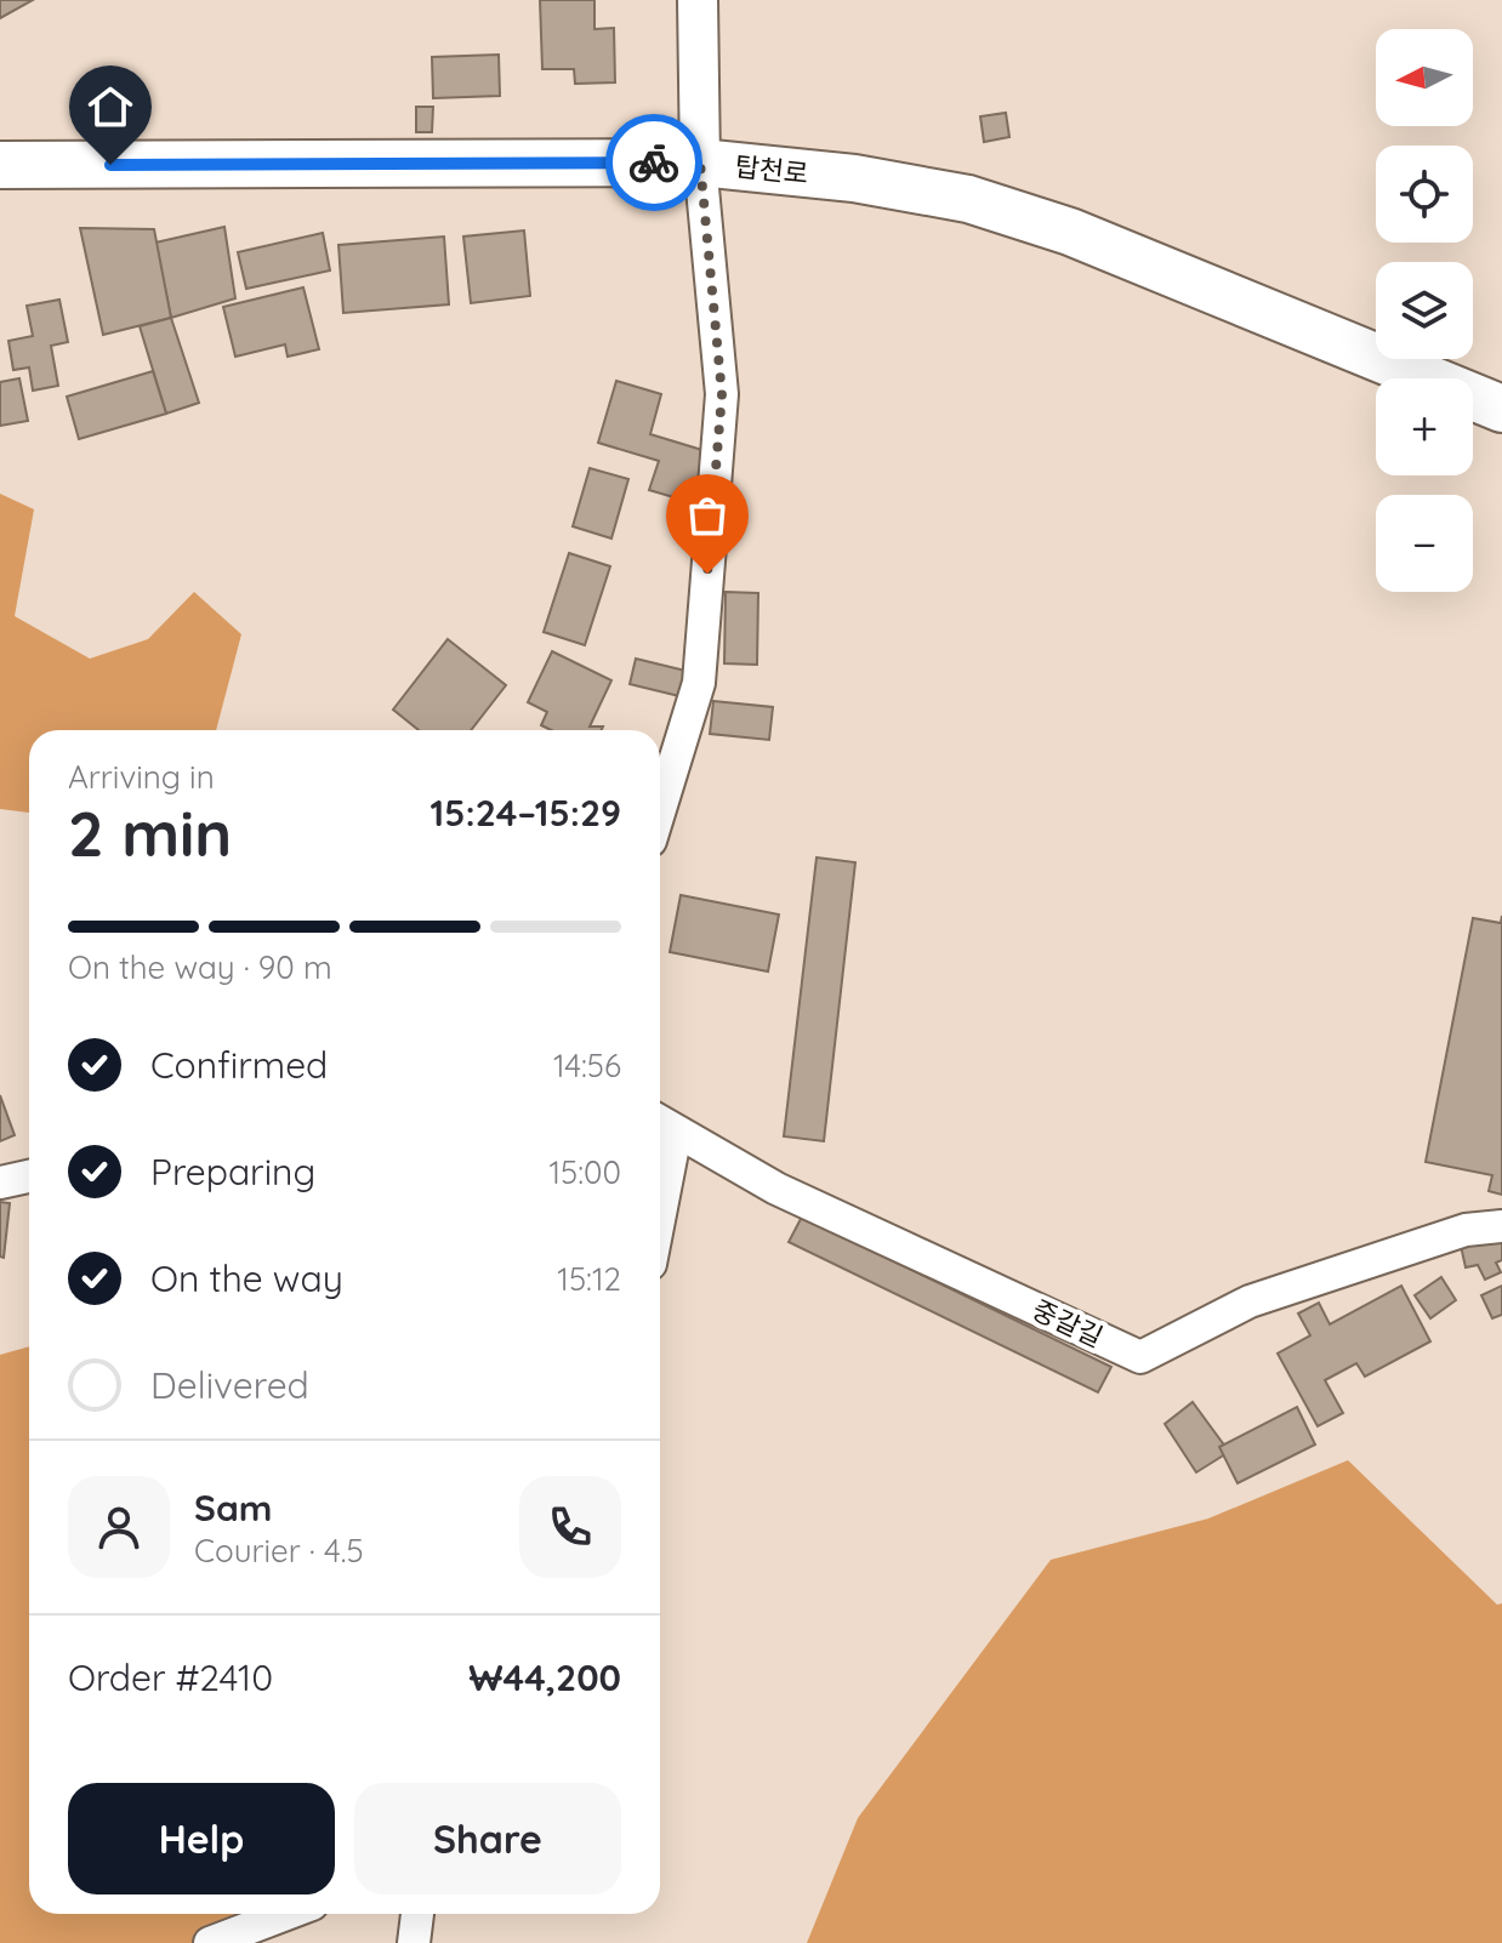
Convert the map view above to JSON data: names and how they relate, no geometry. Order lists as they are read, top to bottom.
{
  "streets": {
    "main road": ["탑천로"],
    "street": ["중갈길"]
  },
  "north": "left",
  "page": {
    "map_buttons": ["+", "−"],
    "heading": ["2 min", "Arriving in", "15:24–15:29"],
    "panel": [
      "Sam",
      "Courier · 4.5",
      "Order #2410",
      "₩44,200"
    ],
    "bar": "On the way · 90 m",
    "list": [
      ["Confirmed", "14:56"],
      ["Preparing", "15:00"],
      ["On the way", "15:12"],
      "Delivered"
    ],
    "buttons": ["Help", "Share"]
  }
}
